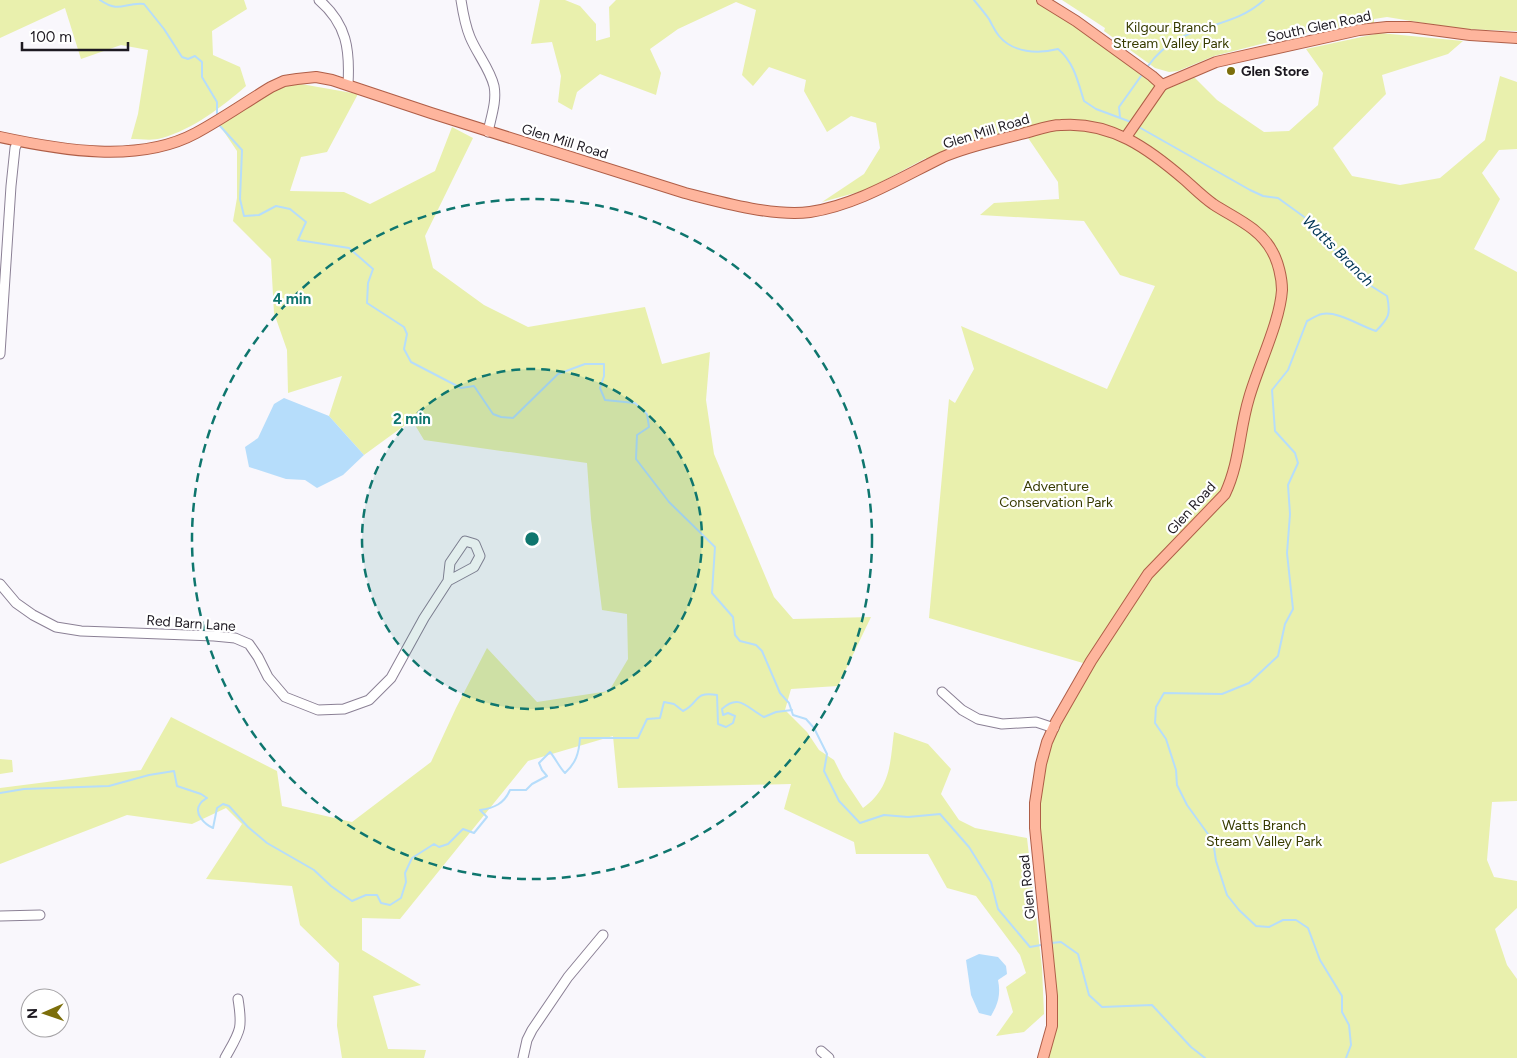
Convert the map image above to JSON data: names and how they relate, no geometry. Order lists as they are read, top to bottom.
{
  "streets": {
    "main road": ["South Glen Road", "Glen Mill Road", "Glen Road"],
    "street": ["Red Barn Lane"]
  },
  "crossings": [
    ["Glen Mill Road", "Glen Road"]
  ],
  "water": ["Watts Branch"],
  "parks": ["Kilgour Branch Stream Valley Park", "Adventure Conservation Park", "Watts Branch Stream Valley Park"],
  "places": ["Glen Store"],
  "scale_bar": "100 m",
  "north": "left",
  "rings": ["4 min", "2 min"]
}
